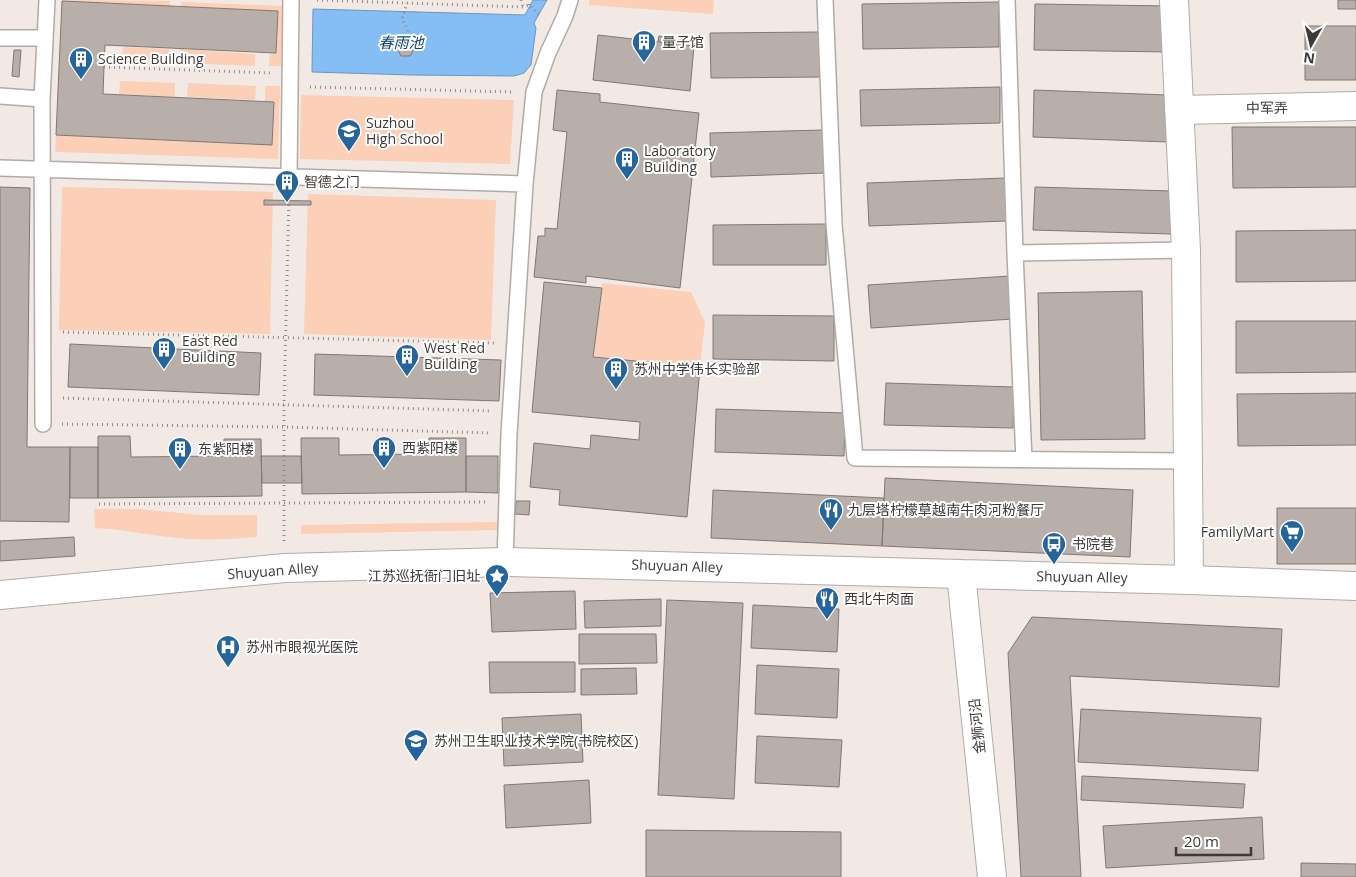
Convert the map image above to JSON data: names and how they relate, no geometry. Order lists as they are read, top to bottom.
{
  "streets": {
    "main road": ["中军弄", "Shuyuan Alley", "金狮河沿"]
  },
  "crossings": [
    ["Shuyuan Alley", "金狮河沿"]
  ],
  "water": ["春雨池"],
  "places": {
    "building": [
      "量子馆",
      "Science Building",
      "Laboratory Building",
      "智德之门",
      "East Red Building",
      "West Red Building",
      "苏州中学伟长实验部",
      "西紫阳楼",
      "东紫阳楼"
    ],
    "school or university": ["Suzhou High School", "苏州卫生职业技术学院(书院校区)"],
    "restaurant": ["九层塔柠檬草越南牛肉河粉餐厅", "西北牛肉面"],
    "supermarket": ["FamilyMart"],
    "bus stop": ["书院巷"],
    "place": ["江苏巡抚衙门旧址"],
    "hospital": ["苏州市眼视光医院"]
  },
  "scale_bar": "20 m",
  "north": "bottom"
}
